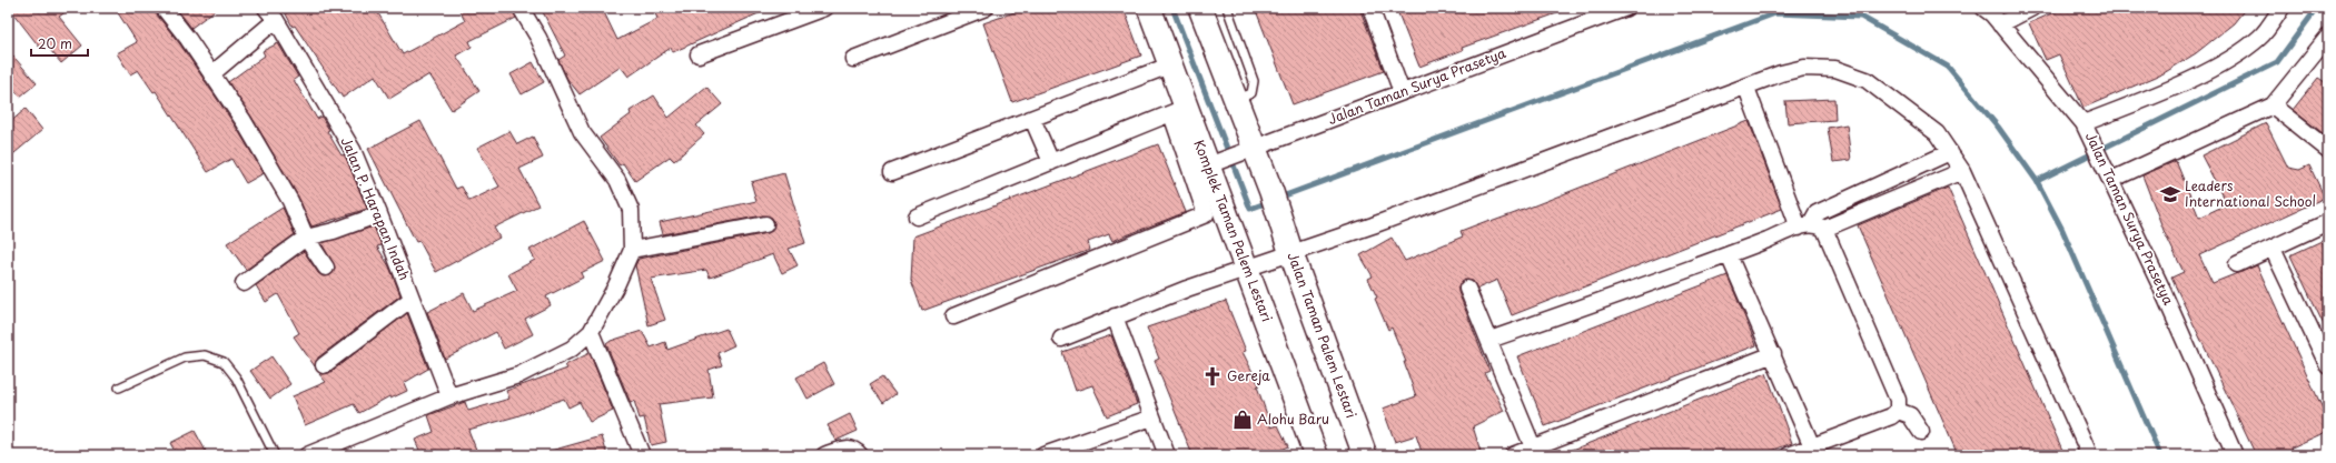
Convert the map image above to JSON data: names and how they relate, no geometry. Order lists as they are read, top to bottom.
{
  "streets": {
    "street": [
      "Jalan Taman Surya Prasetya",
      "Jalan P. Harapan Indah",
      "Komplek Taman Palem Lestari",
      "Jalan Taman Palem Lestari"
    ]
  },
  "crossings": [
    ["Jalan Taman Surya Prasetya", "Komplek Taman Palem Lestari"],
    ["Jalan Taman Surya Prasetya", "Jalan Taman Palem Lestari"]
  ],
  "places": {
    "school or university": ["Leaders International School"],
    "church": ["Gereja"],
    "shop": ["Alohu Baru"]
  },
  "scale_bar": "20 m"
}
